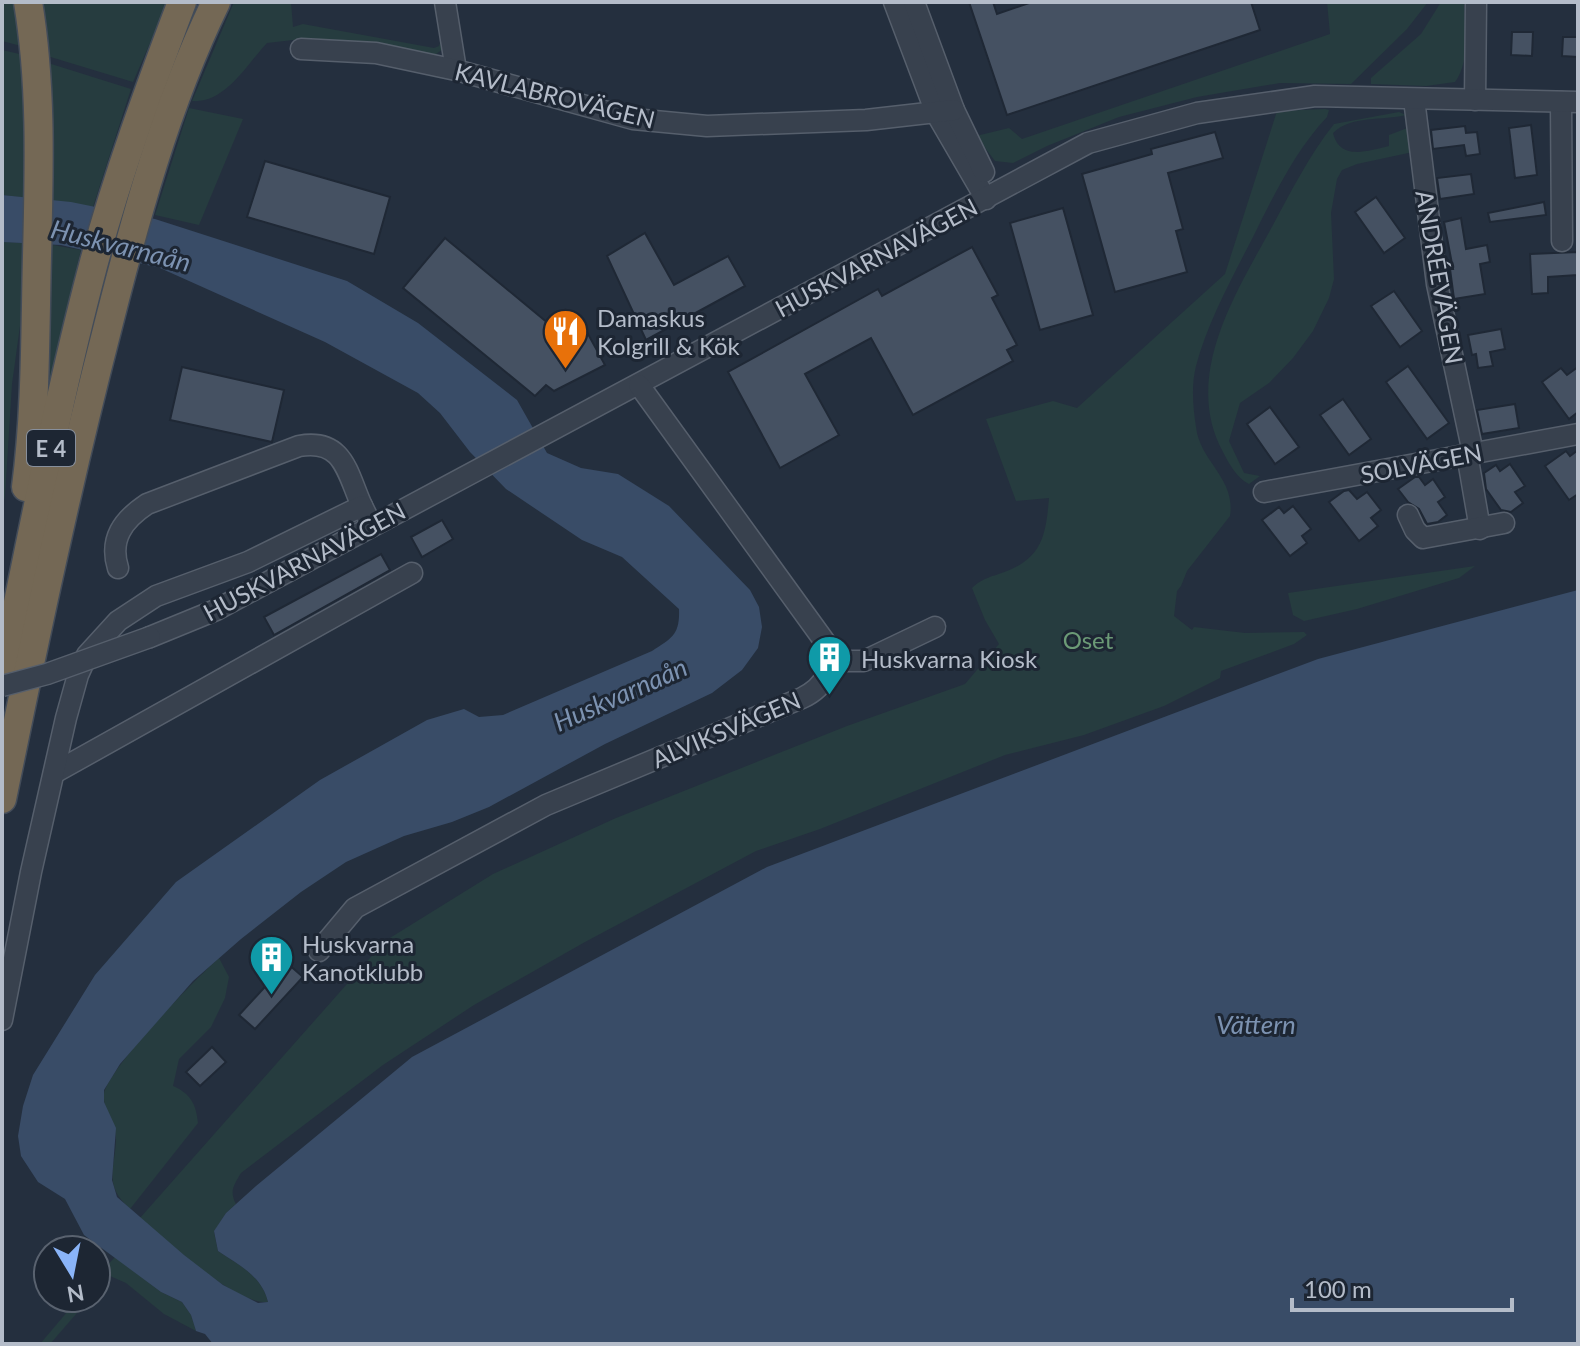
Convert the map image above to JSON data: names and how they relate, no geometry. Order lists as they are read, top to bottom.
{
  "streets": {
    "highway": ["E 4"],
    "street": [
      "KAVLABROVÄGEN",
      "HUSKVARNAVÄGEN",
      "ANDRÉEVÄGEN",
      "SOLVÄGEN",
      "ALVIKSVÄGEN"
    ]
  },
  "crossings": [
    ["HUSKVARNAVÄGEN", "ANDRÉEVÄGEN"],
    ["HUSKVARNAVÄGEN", "E 4"],
    ["ANDRÉEVÄGEN", "SOLVÄGEN"]
  ],
  "water": ["Huskvarnaån", "Vättern"],
  "parks": ["Oset"],
  "places": {
    "restaurant": ["Damaskus Kolgrill & Kök"],
    "building": ["Huskvarna Kiosk", "Huskvarna Kanotklubb"]
  },
  "scale_bar": "100 m",
  "north": "bottom"
}
